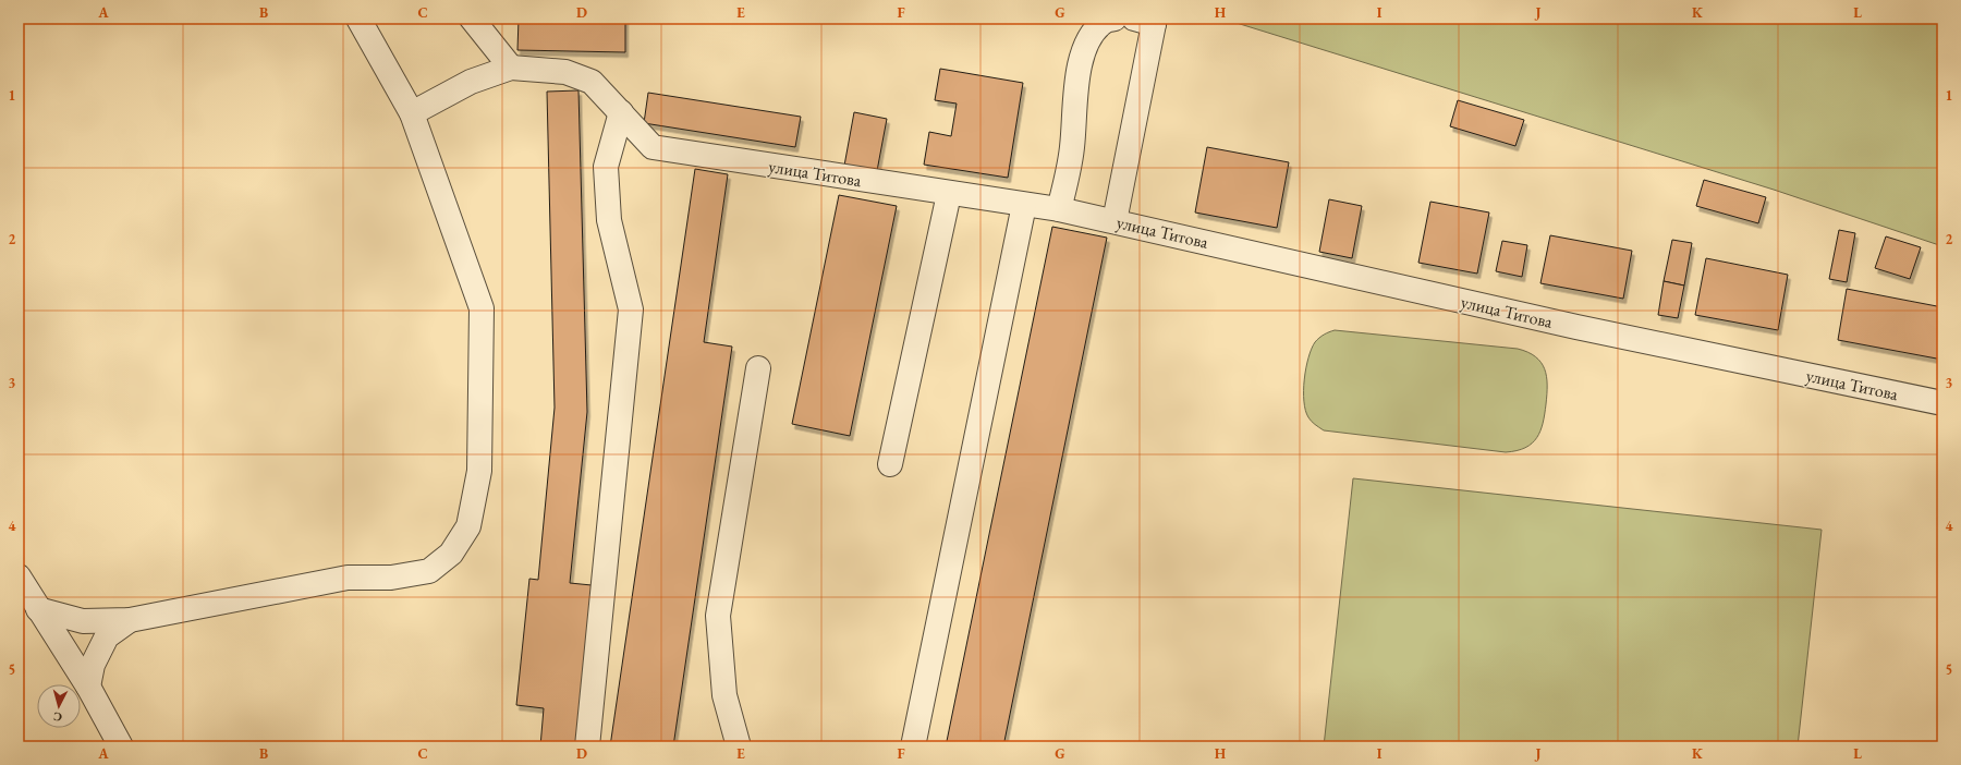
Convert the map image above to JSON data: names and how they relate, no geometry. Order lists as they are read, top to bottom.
{
  "streets": {
    "street": ["улица Титова"]
  },
  "north": "bottom",
  "grid": {
    "columns": [
      "A",
      "B",
      "C",
      "D",
      "E",
      "F",
      "G",
      "H",
      "I",
      "J",
      "K",
      "L"
    ],
    "rows": [
      "1",
      "2",
      "3",
      "4",
      "5"
    ]
  }
}
